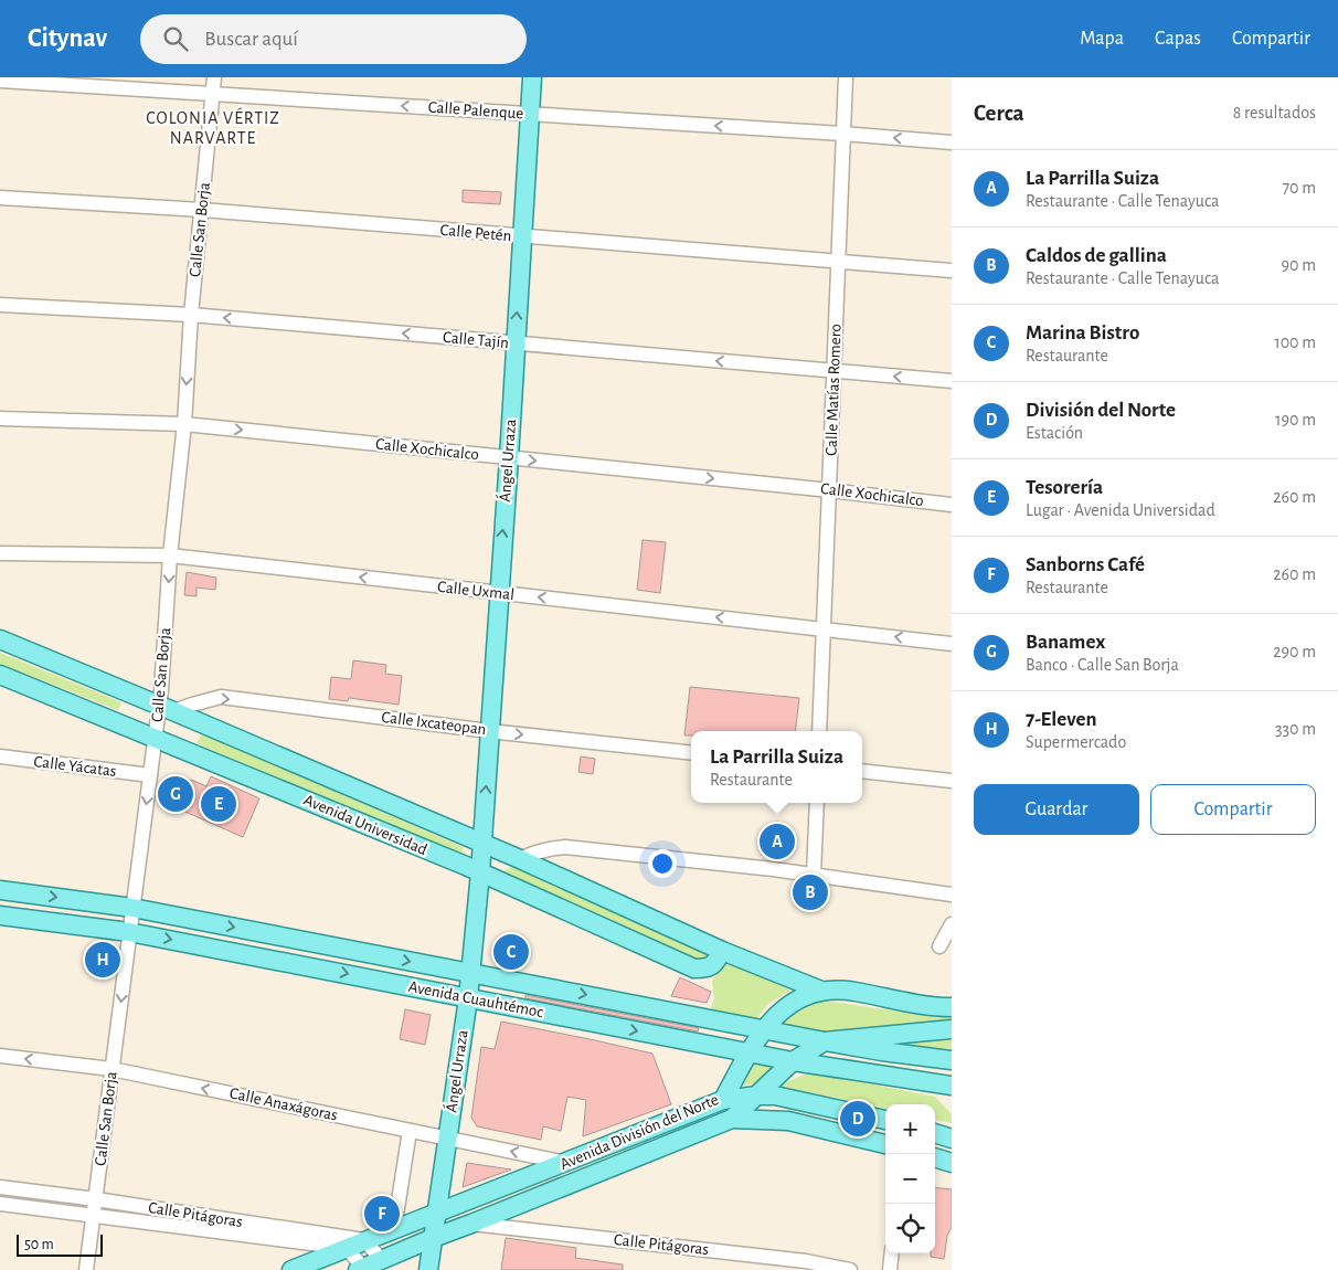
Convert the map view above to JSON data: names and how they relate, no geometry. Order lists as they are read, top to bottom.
{
  "streets": {
    "main road": [
      "Ángel Urraza",
      "Avenida Universidad",
      "Avenida Cuauhtémoc",
      "Avenida División del Norte"
    ],
    "street": [
      "Calle Palenque",
      "Calle San Borja",
      "Calle Petén",
      "Calle Tajín",
      "Calle Matías Romero",
      "Calle Xochicalco",
      "Calle Uxmal",
      "Calle Ixcateopan",
      "Calle Yácatas",
      "Calle Anaxágoras",
      "Calle Pitágoras"
    ]
  },
  "crossings": [
    ["Calle Palenque", "Calle San Borja"],
    ["Calle Palenque", "Calle Matías Romero"],
    ["Calle Palenque", "Ángel Urraza"],
    ["Calle San Borja", "Calle Petén"],
    ["Calle San Borja", "Calle Tajín"],
    ["Calle San Borja", "Calle Xochicalco"],
    ["Calle San Borja", "Calle Uxmal"],
    ["Calle San Borja", "Calle Ixcateopan"],
    ["Calle San Borja", "Calle Yácatas"],
    ["Calle San Borja", "Avenida Universidad"],
    ["Calle San Borja", "Avenida Cuauhtémoc"],
    ["Calle San Borja", "Calle Anaxágoras"],
    ["Calle San Borja", "Calle Pitágoras"],
    ["Calle Petén", "Calle Matías Romero"],
    ["Calle Petén", "Ángel Urraza"],
    ["Calle Tajín", "Calle Matías Romero"],
    ["Calle Tajín", "Ángel Urraza"],
    ["Calle Matías Romero", "Calle Xochicalco"],
    ["Calle Matías Romero", "Calle Uxmal"],
    ["Calle Xochicalco", "Ángel Urraza"],
    ["Ángel Urraza", "Calle Uxmal"],
    ["Ángel Urraza", "Calle Ixcateopan"],
    ["Ángel Urraza", "Avenida Universidad"],
    ["Ángel Urraza", "Avenida Cuauhtémoc"],
    ["Ángel Urraza", "Calle Anaxágoras"],
    ["Ángel Urraza", "Avenida División del Norte"],
    ["Calle Ixcateopan", "Avenida Universidad"],
    ["Avenida Universidad", "Avenida División del Norte"],
    ["Avenida Cuauhtémoc", "Avenida División del Norte"],
    ["Calle Anaxágoras", "Avenida División del Norte"],
    ["Avenida División del Norte", "Calle Pitágoras"]
  ],
  "one_way": [
    "Calle Palenque",
    "Calle San Borja",
    "Calle Tajín",
    "Calle Xochicalco",
    "Calle Uxmal",
    "Avenida Cuauhtémoc",
    "Calle Anaxágoras"
  ],
  "districts": ["COLONIA VÉRTIZ NARVARTE"],
  "scale_bar": "50 m",
  "page": {
    "header": "Citynav",
    "search": "Buscar aquí",
    "nav": ["Mapa", "Capas", "Compartir"],
    "heading": ["Cerca", "8 resultados"],
    "list": [
      {
        "mark": "A",
        "name": "La Parrilla Suiza",
        "note": "Restaurante · Calle Tenayuca",
        "value": "70 m"
      },
      {
        "mark": "B",
        "name": "Caldos de gallina",
        "note": "Restaurante · Calle Tenayuca",
        "value": "90 m"
      },
      {
        "mark": "C",
        "name": "Marina Bistro",
        "note": "Restaurante",
        "value": "100 m"
      },
      {
        "mark": "D",
        "name": "División del Norte",
        "note": "Estación",
        "value": "190 m"
      },
      {
        "mark": "E",
        "name": "Tesorería",
        "note": "Lugar · Avenida Universidad",
        "value": "260 m"
      },
      {
        "mark": "F",
        "name": "Sanborns Café",
        "note": "Restaurante",
        "value": "260 m"
      },
      {
        "mark": "G",
        "name": "Banamex",
        "note": "Banco · Calle San Borja",
        "value": "290 m"
      },
      {
        "mark": "H",
        "name": "7-Eleven",
        "note": "Supermercado",
        "value": "330 m"
      }
    ],
    "popup": ["La Parrilla Suiza", "Restaurante"],
    "buttons": ["Guardar", "Compartir"],
    "pins": [
      "G",
      "E",
      "A",
      "B",
      "C",
      "H",
      "D",
      "F"
    ],
    "map_buttons": ["+", "−"],
    "scale": "50 m"
  }
}
